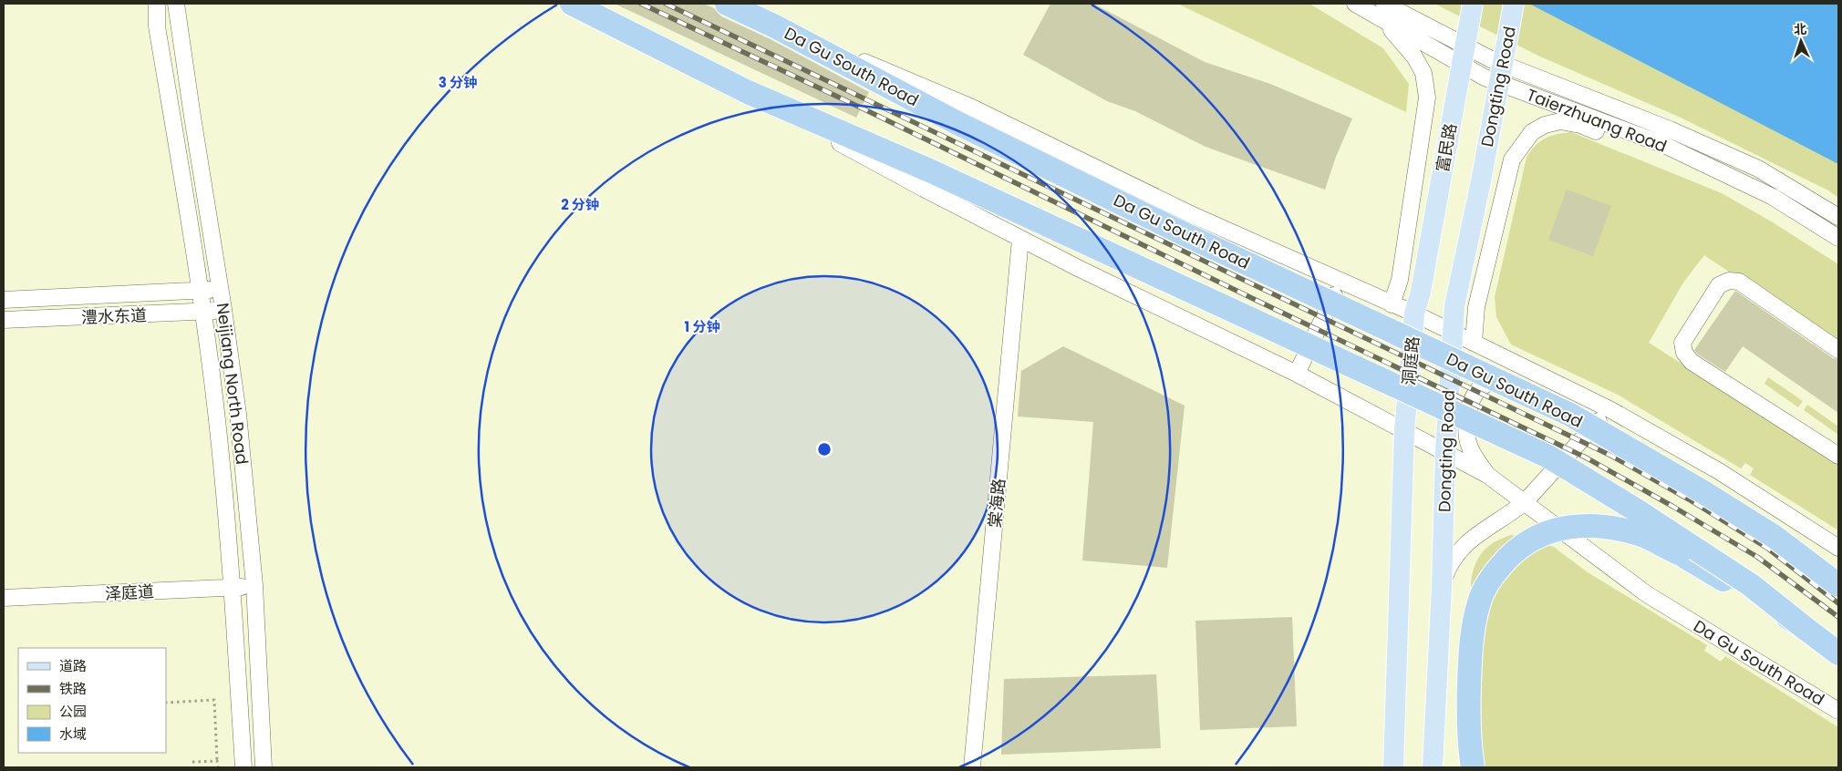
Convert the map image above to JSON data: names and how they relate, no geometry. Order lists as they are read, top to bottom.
{
  "streets": {
    "highway": ["Da Gu South Road"],
    "main road": ["Dongting Road", "富民路", "洞庭路"],
    "street": [
      "Taierzhuang Road",
      "澧水东道",
      "Neijiang North Road",
      "棠海路",
      "泽庭道"
    ]
  },
  "crossings": [
    ["Da Gu South Road", "Dongting Road"],
    ["Da Gu South Road", "洞庭路"],
    ["Da Gu South Road", "棠海路"],
    ["Dongting Road", "Taierzhuang Road"],
    ["富民路", "洞庭路"],
    ["澧水东道", "Neijiang North Road"],
    ["Neijiang North Road", "泽庭道"]
  ],
  "legend": [
    "道路",
    "铁路",
    "公园",
    "水域"
  ],
  "north": "top",
  "rings": ["3 分钟", "2 分钟", "1 分钟"]
}
